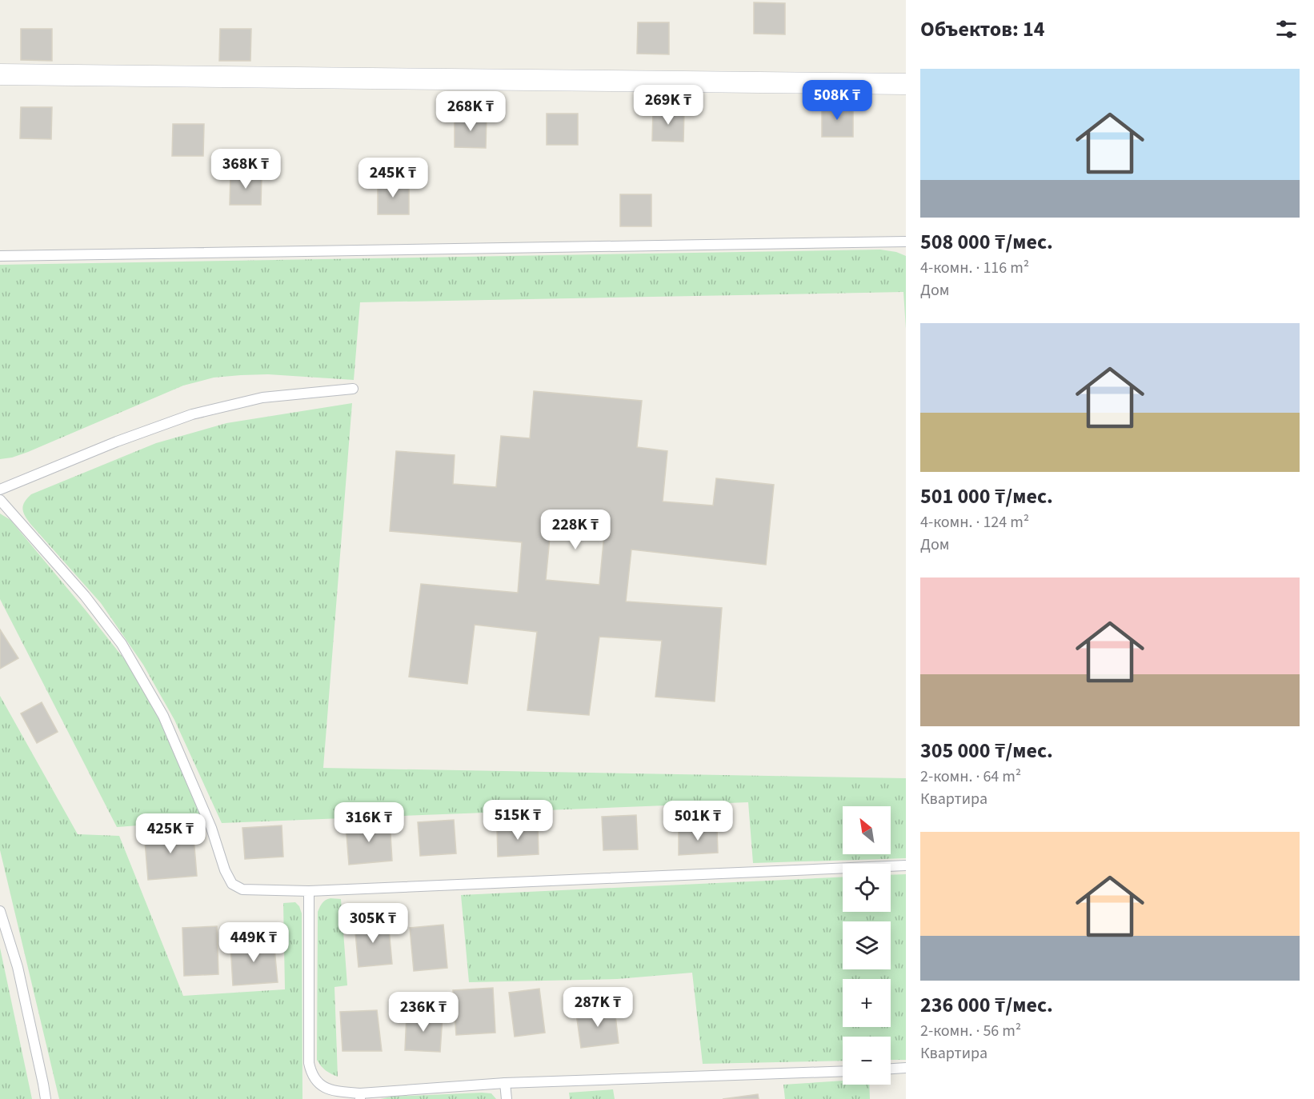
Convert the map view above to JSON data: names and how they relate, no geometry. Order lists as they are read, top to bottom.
{
  "north": "top left",
  "page": {
    "heading": "Объектов: 14",
    "list": [
      {
        "name": "508 000 ₸/мес.",
        "note": "4-комн. · 116 m² · Дом"
      },
      {
        "name": "501 000 ₸/мес.",
        "note": "4-комн. · 124 m² · Дом"
      },
      {
        "name": "305 000 ₸/мес.",
        "note": "2-комн. · 64 m² · Квартира"
      },
      {
        "name": "236 000 ₸/мес.",
        "note": "2-комн. · 56 m² · Квартира"
      }
    ],
    "price": [
      "508K ₸",
      "269K ₸",
      "268K ₸",
      "368K ₸",
      "245K ₸",
      "228K ₸",
      "515K ₸",
      "501K ₸",
      "316K ₸",
      "425K ₸",
      "305K ₸",
      "449K ₸",
      "287K ₸",
      "236K ₸"
    ],
    "map_buttons": ["+", "−"]
  }
}
